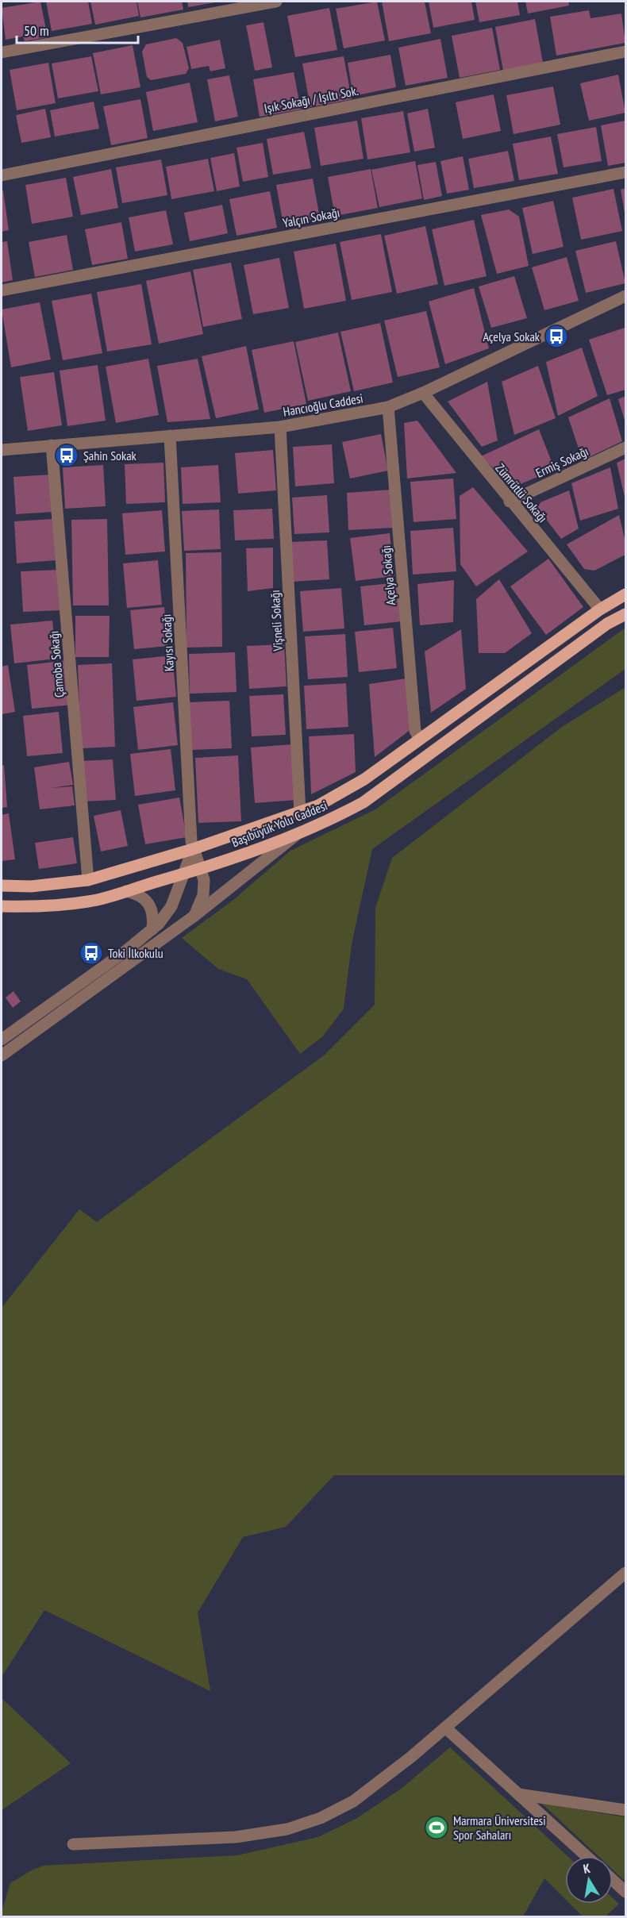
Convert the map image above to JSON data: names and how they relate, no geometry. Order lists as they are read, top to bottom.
{
  "streets": {
    "main road": ["Başıbüyük Yolu Caddesi"],
    "street": [
      "Işık Sokağı / Işıltı Sok.",
      "Yalçın Sokağı",
      "Hancıoğlu Caddesi",
      "Ermiş Sokağı",
      "Zümrütlü Sokağı",
      "Açelya Sokağı",
      "Vişneli Sokağı",
      "Kayısı Sokağı",
      "Çamoba Sokağı"
    ]
  },
  "crossings": [
    ["Hancıoğlu Caddesi", "Zümrütlü Sokağı"],
    ["Hancıoğlu Caddesi", "Açelya Sokağı"],
    ["Hancıoğlu Caddesi", "Vişneli Sokağı"],
    ["Hancıoğlu Caddesi", "Kayısı Sokağı"],
    ["Hancıoğlu Caddesi", "Çamoba Sokağı"],
    ["Ermiş Sokağı", "Zümrütlü Sokağı"],
    ["Zümrütlü Sokağı", "Başıbüyük Yolu Caddesi"],
    ["Açelya Sokağı", "Başıbüyük Yolu Caddesi"],
    ["Vişneli Sokağı", "Başıbüyük Yolu Caddesi"],
    ["Kayısı Sokağı", "Başıbüyük Yolu Caddesi"],
    ["Çamoba Sokağı", "Başıbüyük Yolu Caddesi"]
  ],
  "places": {
    "bus stop": ["Açelya Sokak", "Şahin Sokak", "Toki İlkokulu"],
    "sports": ["Marmara Üniversitesi Spor Sahaları"]
  },
  "scale_bar": "50 m",
  "north": "top"
}
